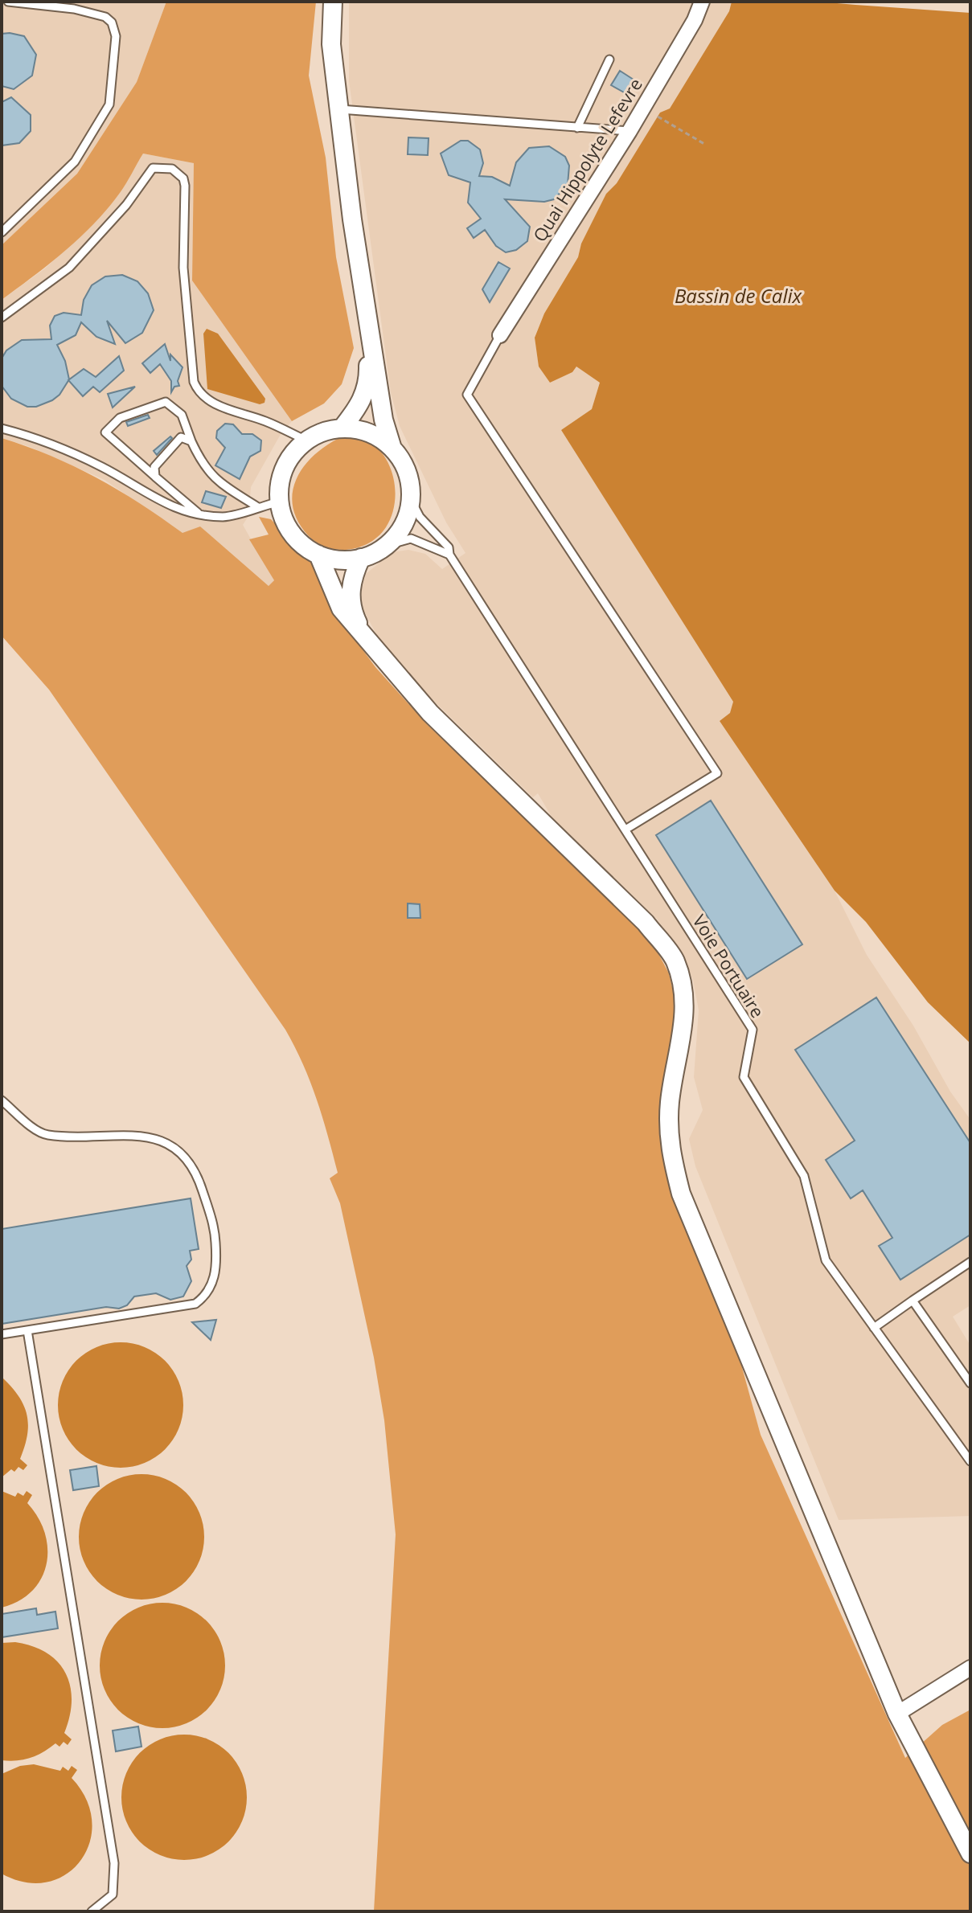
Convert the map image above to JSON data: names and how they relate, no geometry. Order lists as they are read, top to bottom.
{
  "streets": {
    "street": ["Quai Hippolyte Lefevre"],
    "lane": ["Voie Portuaire"]
  },
  "water": ["Bassin de Calix"]
}
